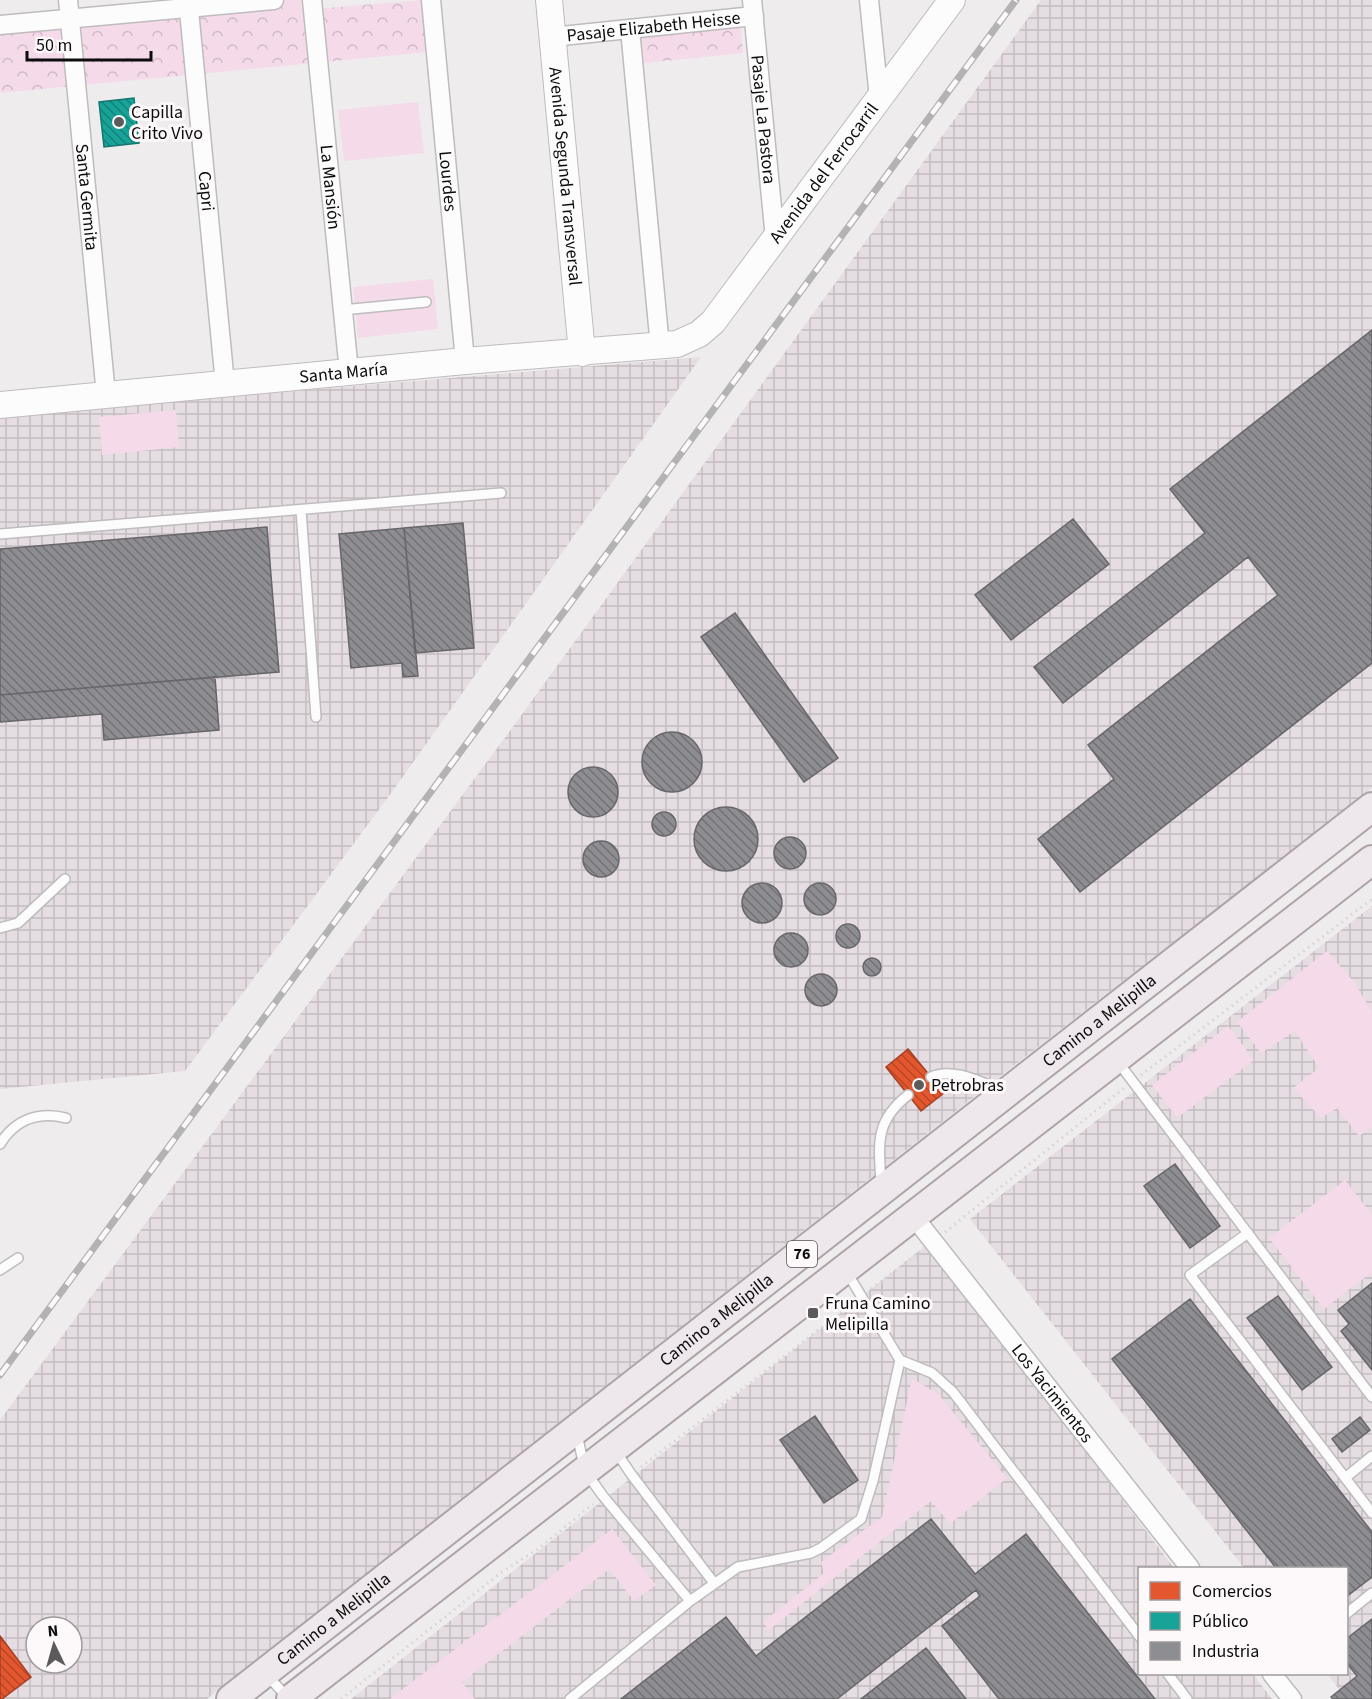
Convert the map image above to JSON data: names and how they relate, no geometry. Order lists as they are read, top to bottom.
{
  "streets": {
    "main road": ["Camino a Melipilla", "76"],
    "street": [
      "Pasaje Elizabeth Heisse",
      "Pasaje La Pastora",
      "Avenida del Ferrocarril",
      "Avenida Segunda Transversal",
      "Lourdes",
      "La Mansión",
      "Capri",
      "Santa Germita",
      "Santa María",
      "Los Yacimientos"
    ]
  },
  "crossings": [
    ["Pasaje Elizabeth Heisse", "Pasaje La Pastora"],
    ["Pasaje Elizabeth Heisse", "Avenida Segunda Transversal"],
    ["Pasaje La Pastora", "Avenida del Ferrocarril"],
    ["Avenida del Ferrocarril", "Santa María"],
    ["Avenida Segunda Transversal", "Santa María"],
    ["Lourdes", "Santa María"],
    ["La Mansión", "Santa María"],
    ["Capri", "Santa María"],
    ["Santa Germita", "Santa María"],
    ["Camino a Melipilla", "Los Yacimientos"]
  ],
  "places": {
    "other": ["Capilla Crito Vivo", "Petrobras"],
    "transit": ["Fruna Camino Melipilla"]
  },
  "legend": ["Comercios", "Público", "Industria"],
  "scale_bar": "50 m",
  "north": "top"
}
